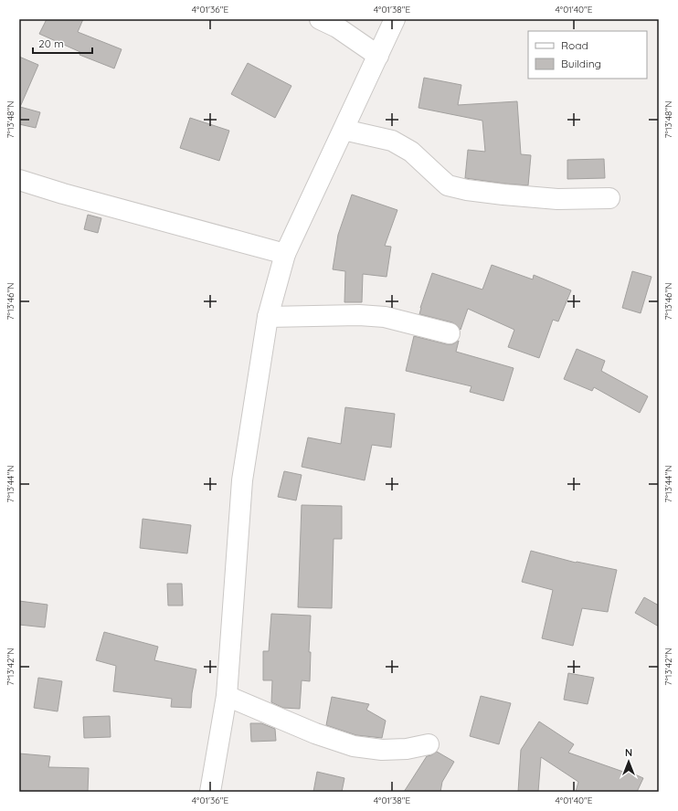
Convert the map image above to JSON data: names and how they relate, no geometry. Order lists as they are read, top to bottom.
{
  "legend": ["Road", "Building"],
  "scale_bar": "20 m",
  "north": "top",
  "coordinates": [
    "4°01'36\"E",
    "4°01'38\"E",
    "4°01'40\"E",
    "7°13'48\"N",
    "7°13'46\"N",
    "7°13'44\"N",
    "7°13'42\"N"
  ]
}
